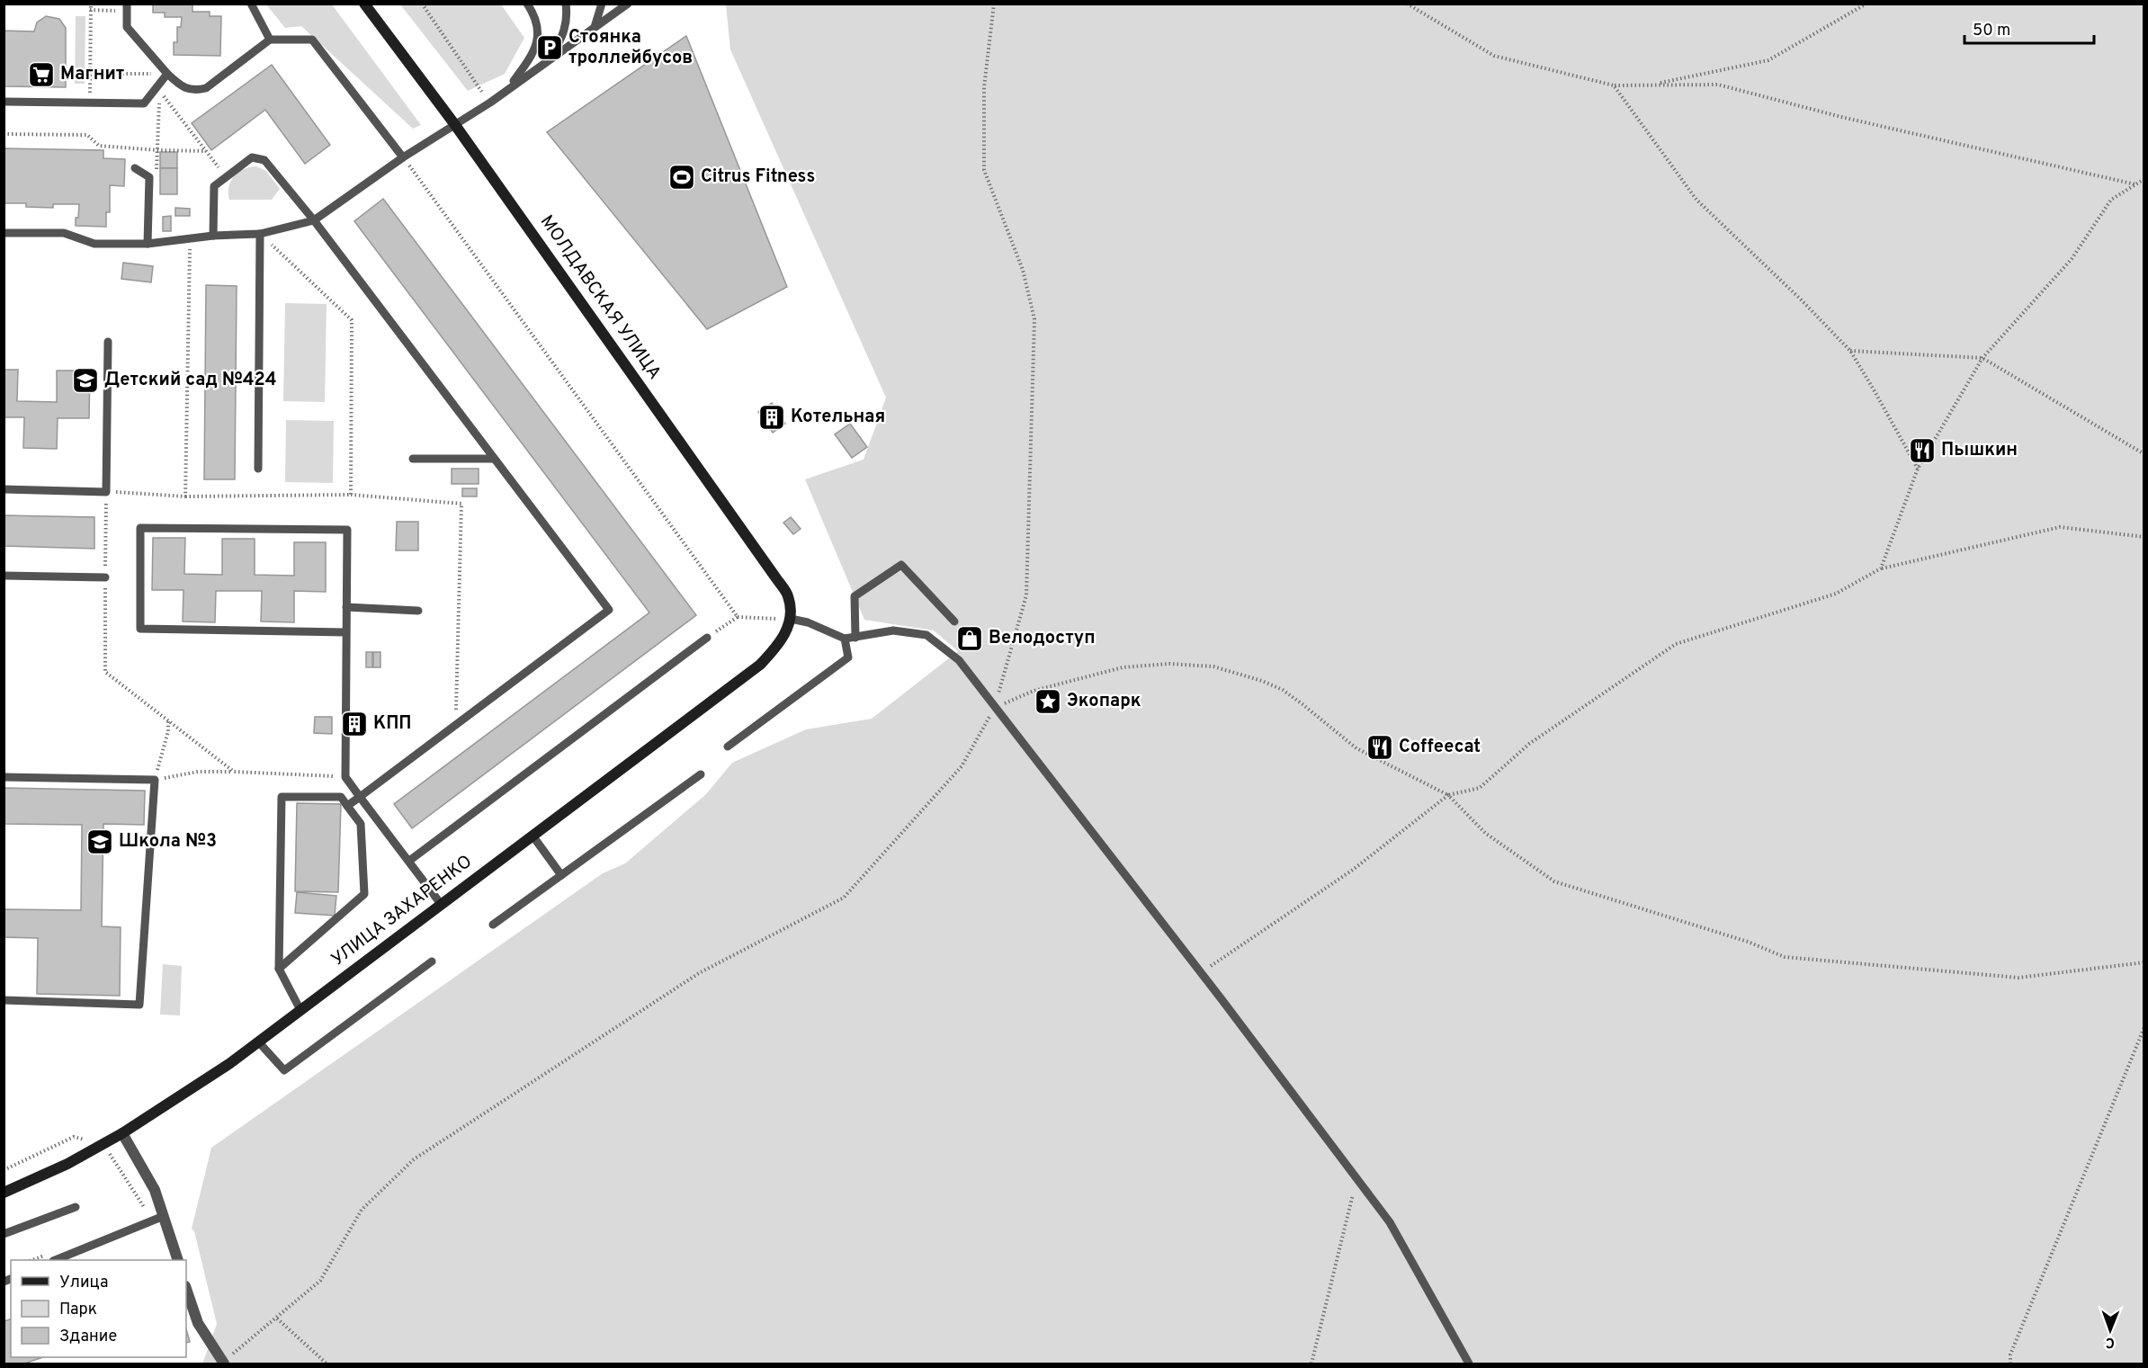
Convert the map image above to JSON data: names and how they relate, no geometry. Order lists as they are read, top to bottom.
{
  "streets": {
    "street": ["МОЛДАВСКАЯ УЛИЦА", "УЛИЦА ЗАХАРЕНКО"]
  },
  "crossings": [
    ["МОЛДАВСКАЯ УЛИЦА", "УЛИЦА ЗАХАРЕНКО"]
  ],
  "places": {
    "parking": ["Стоянка троллейбусов"],
    "supermarket": ["Магнит"],
    "sports": ["Citrus Fitness"],
    "school or university": ["Детский сад №424", "Школа №3"],
    "building": ["Котельная", "КПП"],
    "restaurant": ["Пышкин", "Coffeecat"],
    "shop": ["Велодоступ"],
    "place": ["Экопарк"]
  },
  "legend": ["Улица", "Парк", "Здание"],
  "scale_bar": "50 m",
  "north": "bottom"
}
